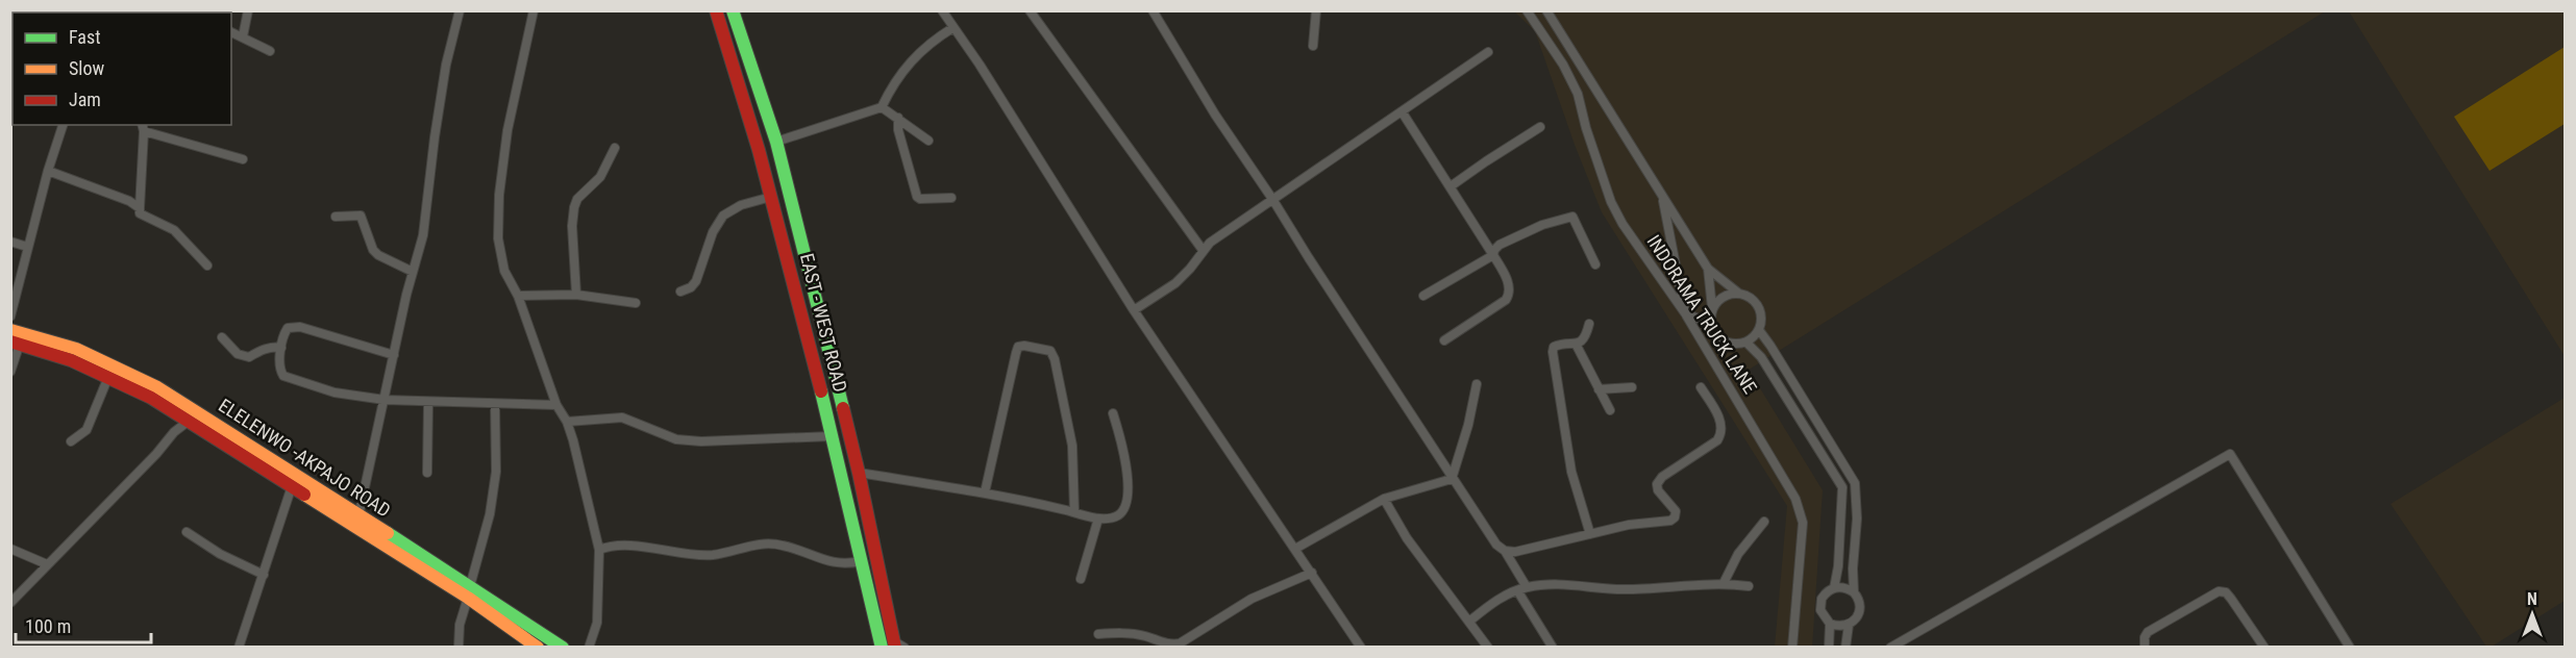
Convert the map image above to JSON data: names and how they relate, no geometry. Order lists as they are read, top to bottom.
{
  "streets": {
    "main road": ["EAST - WEST ROAD", "ELELENWO -AKPAJO ROAD"],
    "street": ["INDORAMA TRUCK LANE"]
  },
  "legend": ["Fast", "Slow", "Jam"],
  "scale_bar": "100 m",
  "north": "top"
}
